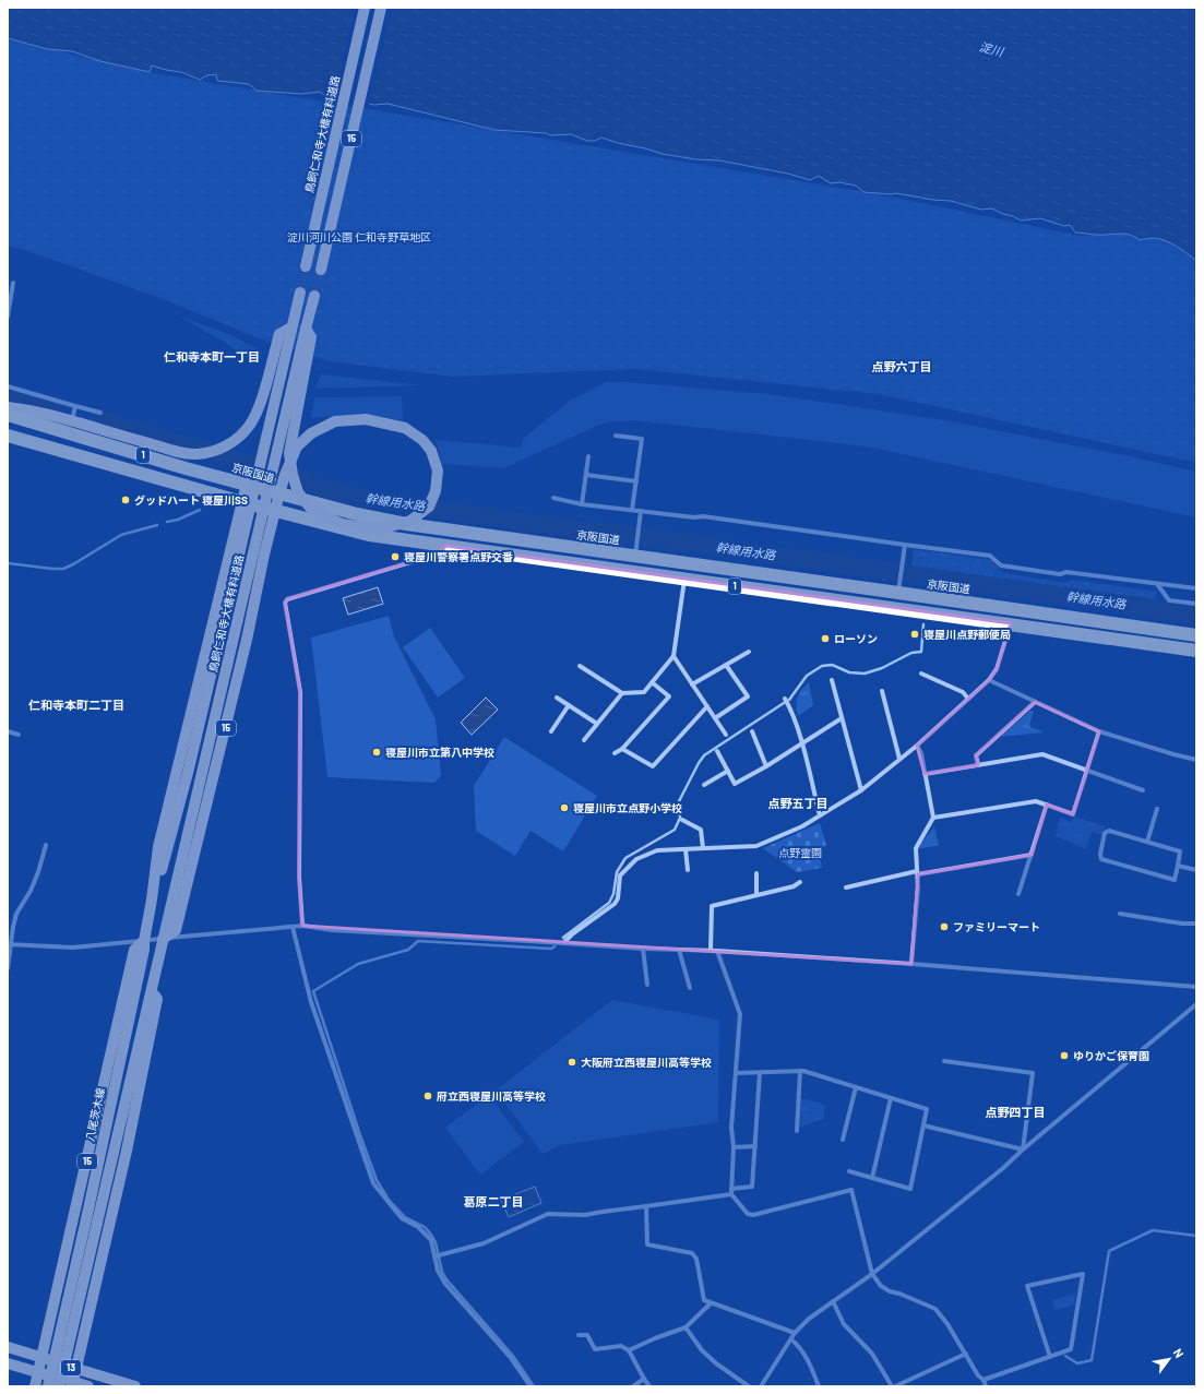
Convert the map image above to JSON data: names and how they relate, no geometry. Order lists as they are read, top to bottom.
{
  "streets": {
    "highway": ["1", "京阪国道"],
    "main road": [
      "鳥飼仁和寺大橋有料道路",
      "15",
      "八尾茨木線",
      "13"
    ]
  },
  "crossings": [
    ["鳥飼仁和寺大橋有料道路", "15"],
    ["鳥飼仁和寺大橋有料道路", "八尾茨木線"],
    ["15", "1"],
    ["15", "京阪国道"],
    ["15", "八尾茨木線"],
    ["15", "13"]
  ],
  "districts": [
    "仁和寺本町一丁目",
    "点野六丁目",
    "仁和寺本町二丁目",
    "点野五丁目",
    "点野四丁目",
    "葛原二丁目"
  ],
  "water": ["淀川", "幹線用水路"],
  "parks": ["淀川河川公園 仁和寺野草地区", "点野霊園"],
  "places": [
    "グッドハート 寝屋川SS",
    "寝屋川警察署点野交番",
    "寝屋川点野郵便局",
    "ローソン",
    "寝屋川市立第八中学校",
    "寝屋川市立点野小学校",
    "ファミリーマート",
    "ゆりかご保育園",
    "大阪府立西寝屋川高等学校",
    "府立西寝屋川高等学校"
  ],
  "north": "top right"
}
